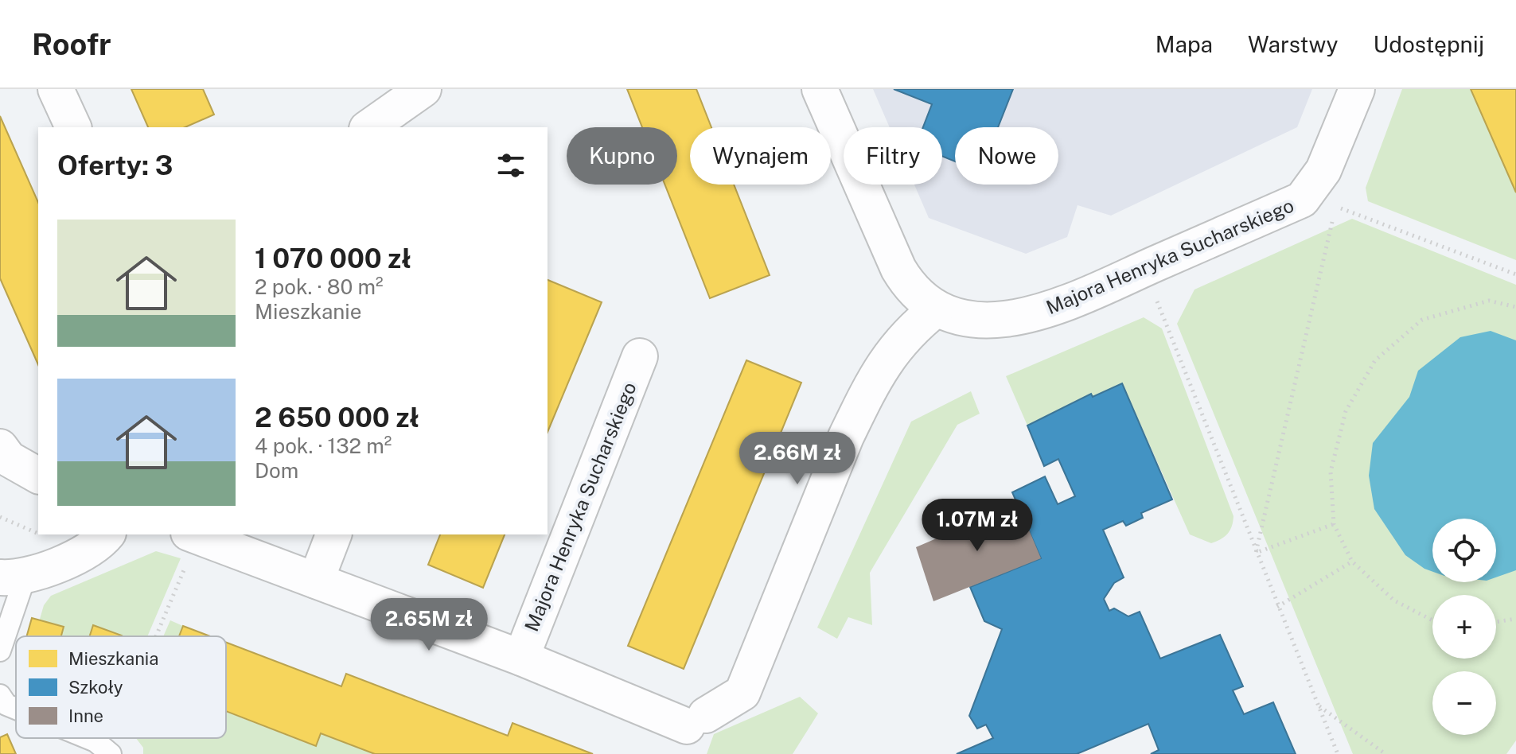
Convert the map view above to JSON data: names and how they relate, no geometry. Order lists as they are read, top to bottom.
{
  "streets": {
    "street": ["Majora Henryka Sucharskiego"]
  },
  "legend": ["Mieszkania", "Szkoły", "Inne"],
  "page": {
    "header": "Roofr",
    "nav": ["Mapa", "Warstwy", "Udostępnij"],
    "chip": [
      "Kupno",
      "Wynajem",
      "Filtry",
      "Nowe"
    ],
    "heading": "Oferty: 3",
    "list": [
      {
        "name": "1 070 000 zł",
        "note": "2 pok. · 80 m² · Mieszkanie"
      },
      {
        "name": "2 650 000 zł",
        "note": "4 pok. · 132 m² · Dom"
      }
    ],
    "price": ["2.66M zł", "1.07M zł", "2.65M zł"],
    "map_buttons": ["+", "−"]
  }
}
